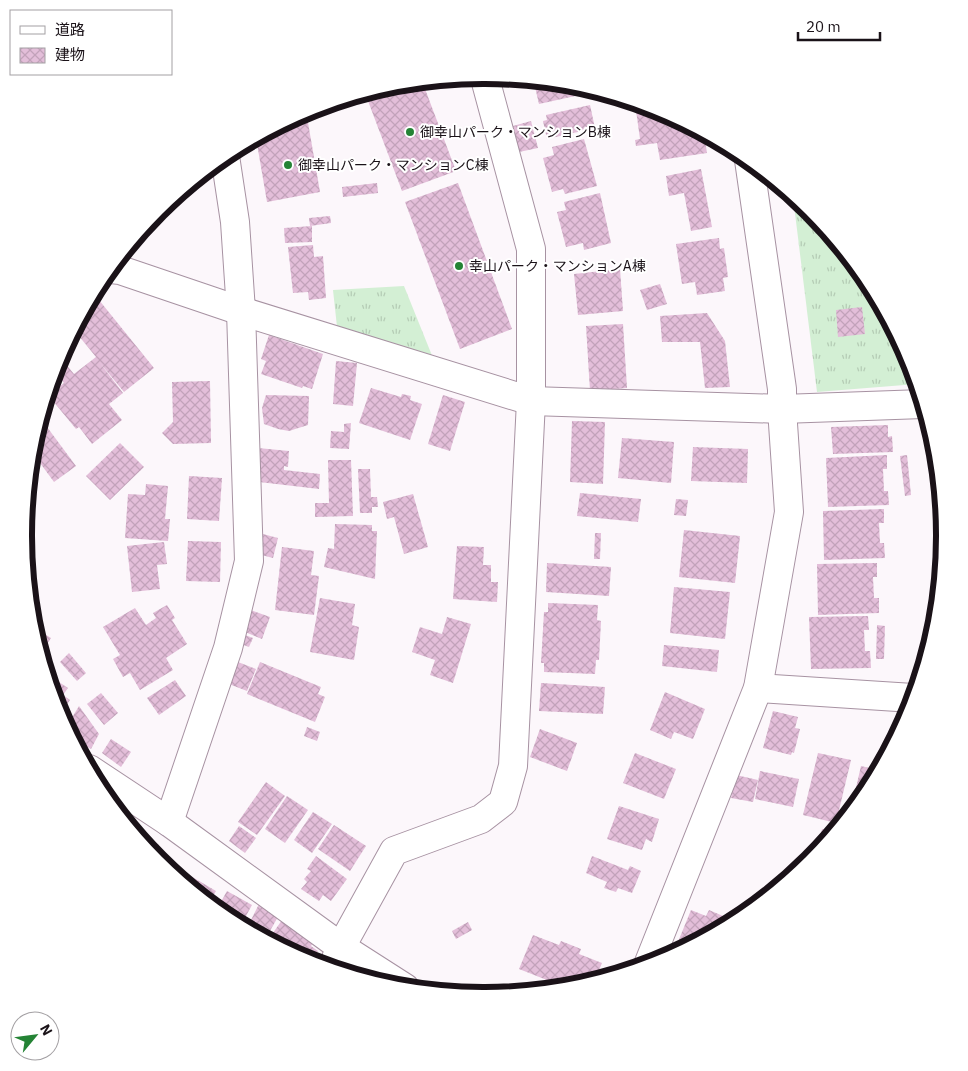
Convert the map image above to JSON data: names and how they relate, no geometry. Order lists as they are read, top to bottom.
{
  "places": ["御幸山パーク・マンションB棟", "御幸山パーク・マンションC棟", "幸山パーク・マンションA棟"],
  "legend": ["道路", "建物"],
  "scale_bar": "20 m",
  "north": "top right"
}
